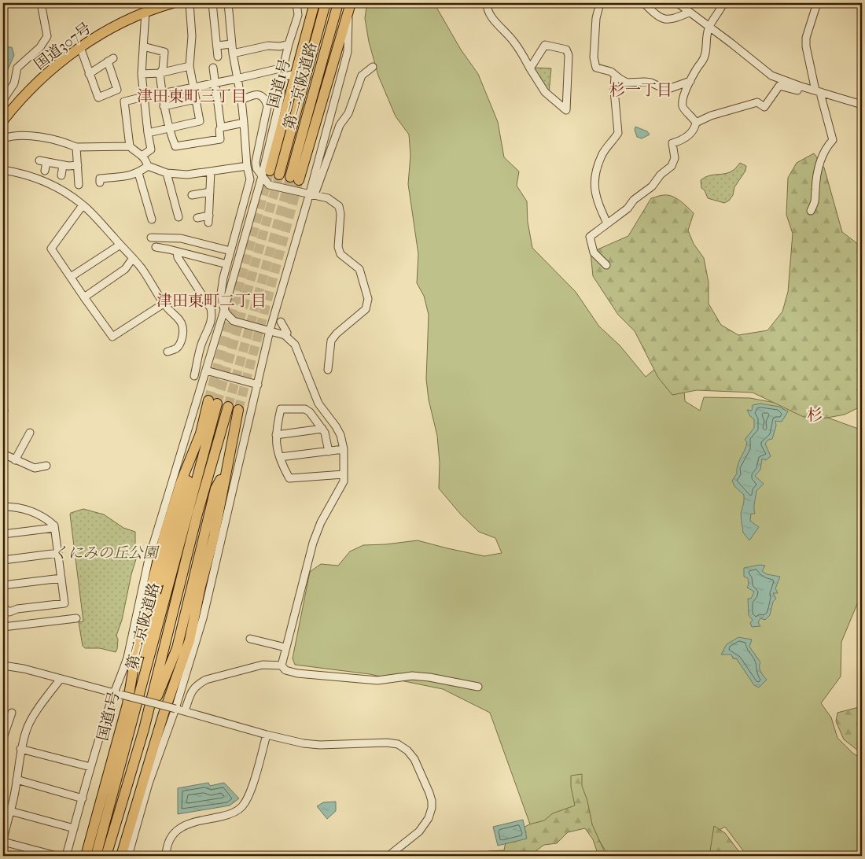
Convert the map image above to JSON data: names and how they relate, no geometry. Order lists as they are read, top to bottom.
{
  "streets": {
    "highway": ["国道307号", "国道1号", "第二京阪道路"]
  },
  "crossings": [
    ["国道1号", "第二京阪道路"]
  ],
  "districts": [
    "杉一丁目",
    "津田東町三丁目",
    "津田東町二丁目",
    "杉"
  ],
  "parks": ["くにみの丘公園"]
}
